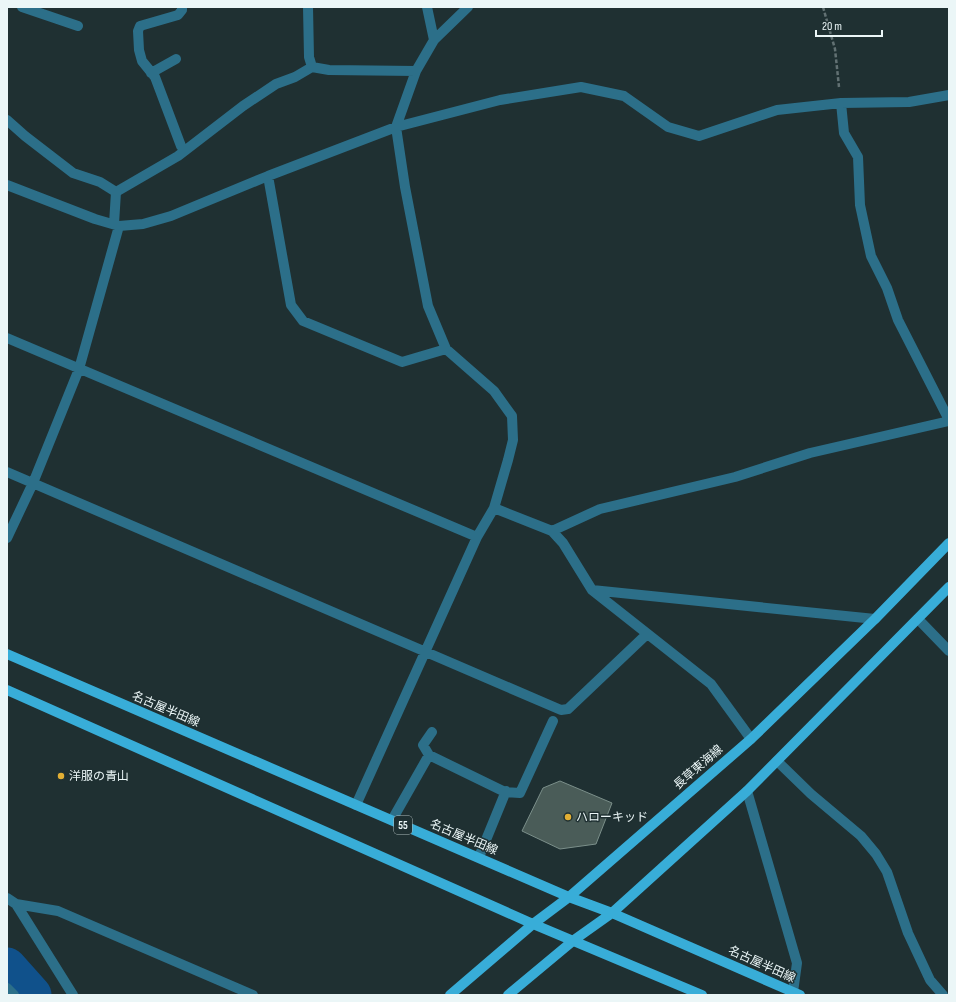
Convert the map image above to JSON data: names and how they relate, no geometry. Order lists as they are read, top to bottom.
{
  "streets": {
    "main road": ["名古屋半田線", "長草東海線", "55"]
  },
  "crossings": [
    ["名古屋半田線", "長草東海線"]
  ],
  "places": ["洋服の青山", "ハローキッド"],
  "scale_bar": "20 m"
}
